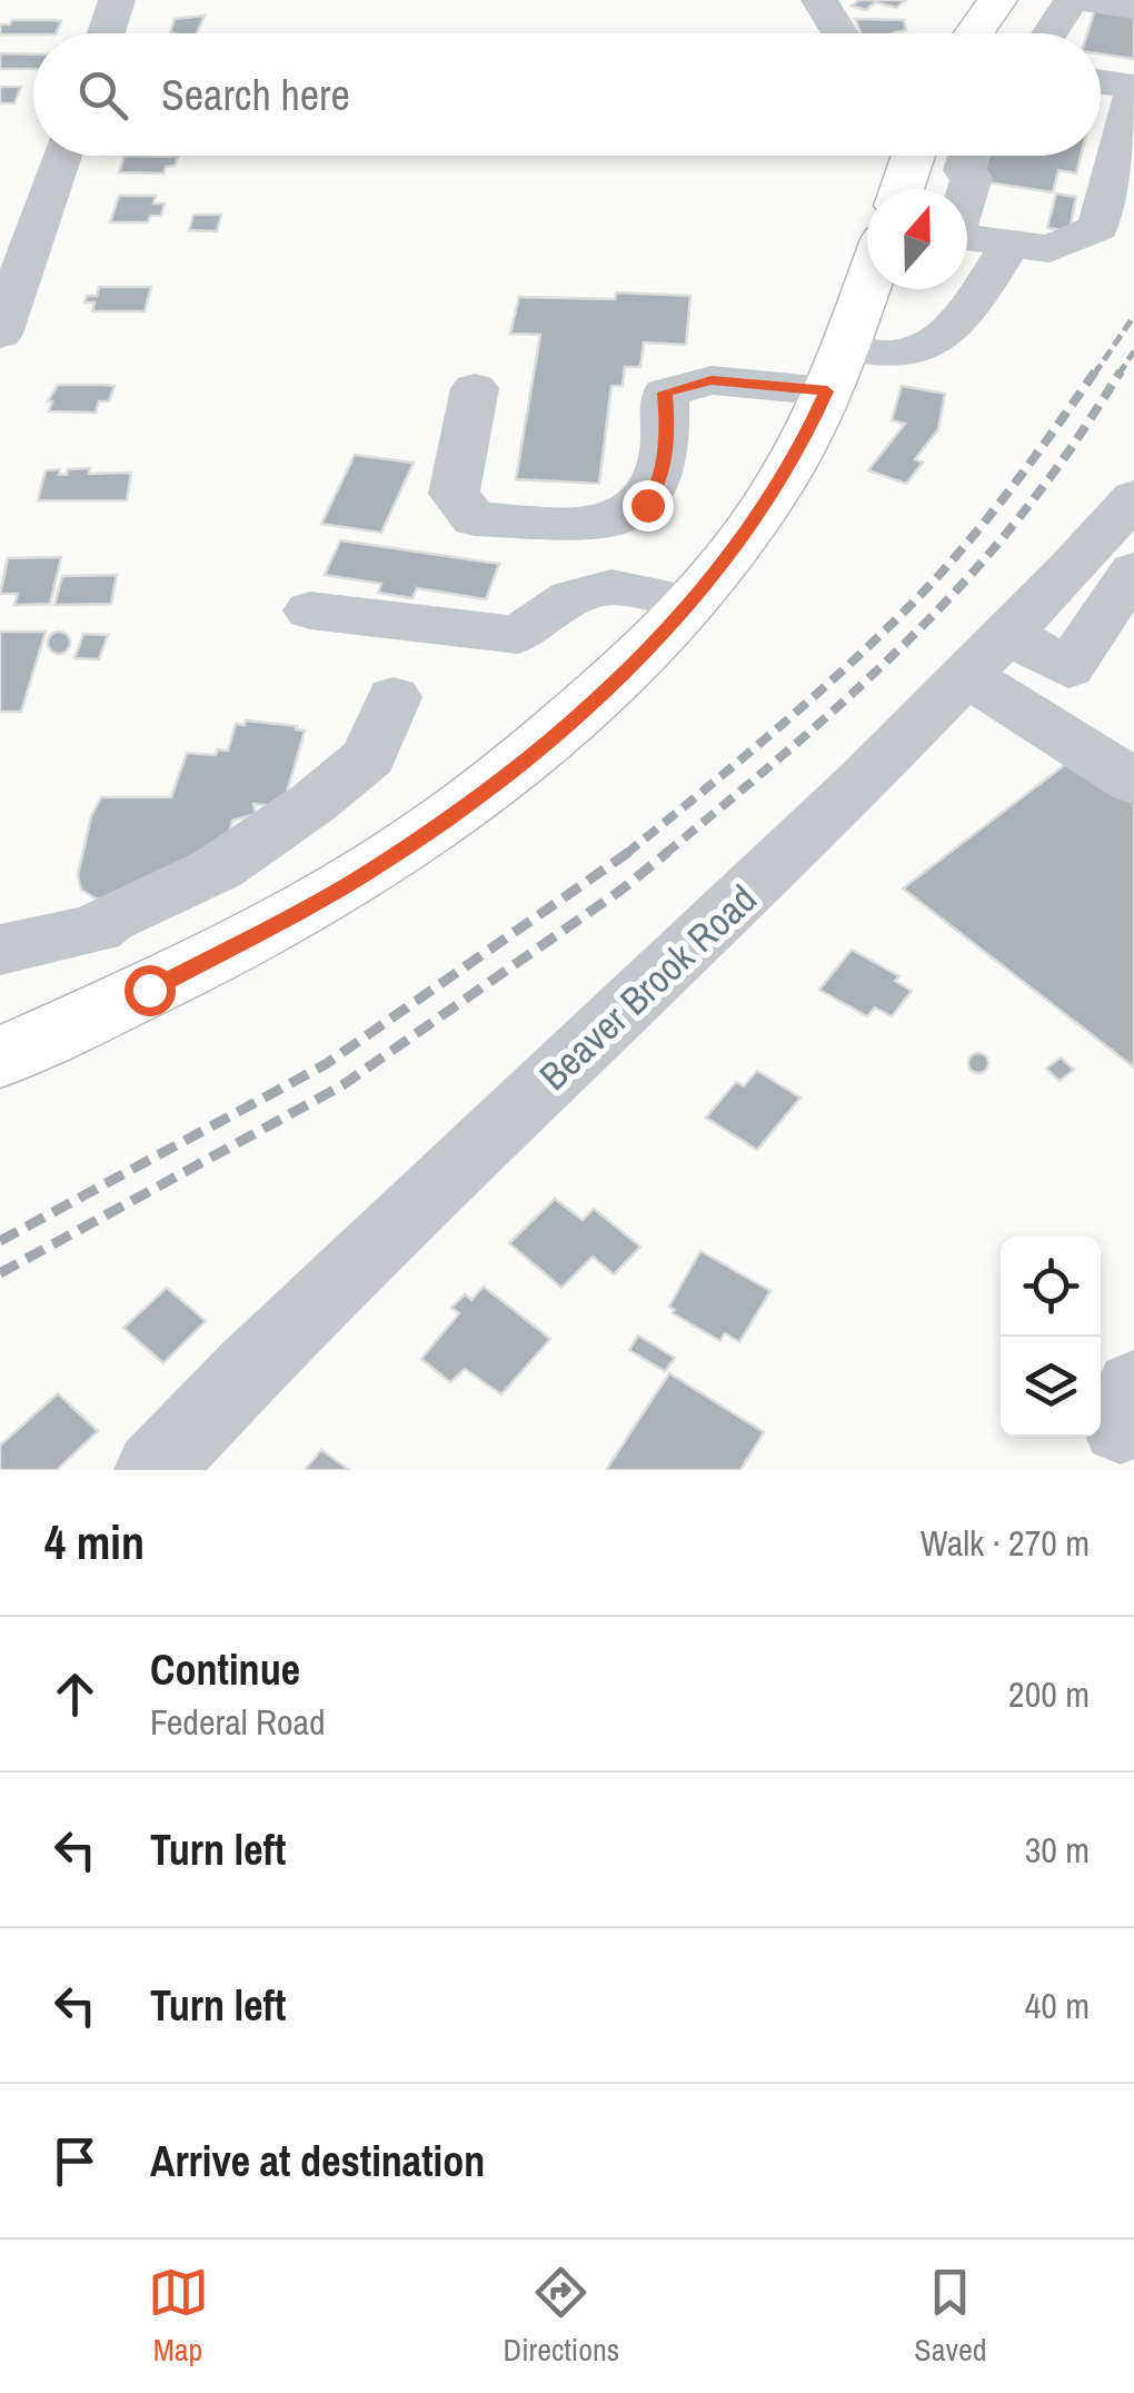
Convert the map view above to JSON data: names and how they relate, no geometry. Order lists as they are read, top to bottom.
{
  "streets": {
    "street": ["Beaver Brook Road"]
  },
  "north": "top",
  "page": {
    "search": "Search here",
    "heading": ["4 min", "Walk · 270 m"],
    "list": [
      ["Continue", "Federal Road", "200 m"],
      ["Turn left", "30 m"],
      ["Turn left", "40 m"],
      "Arrive at destination"
    ],
    "nav": ["Map", "Directions", "Saved"]
  }
}
